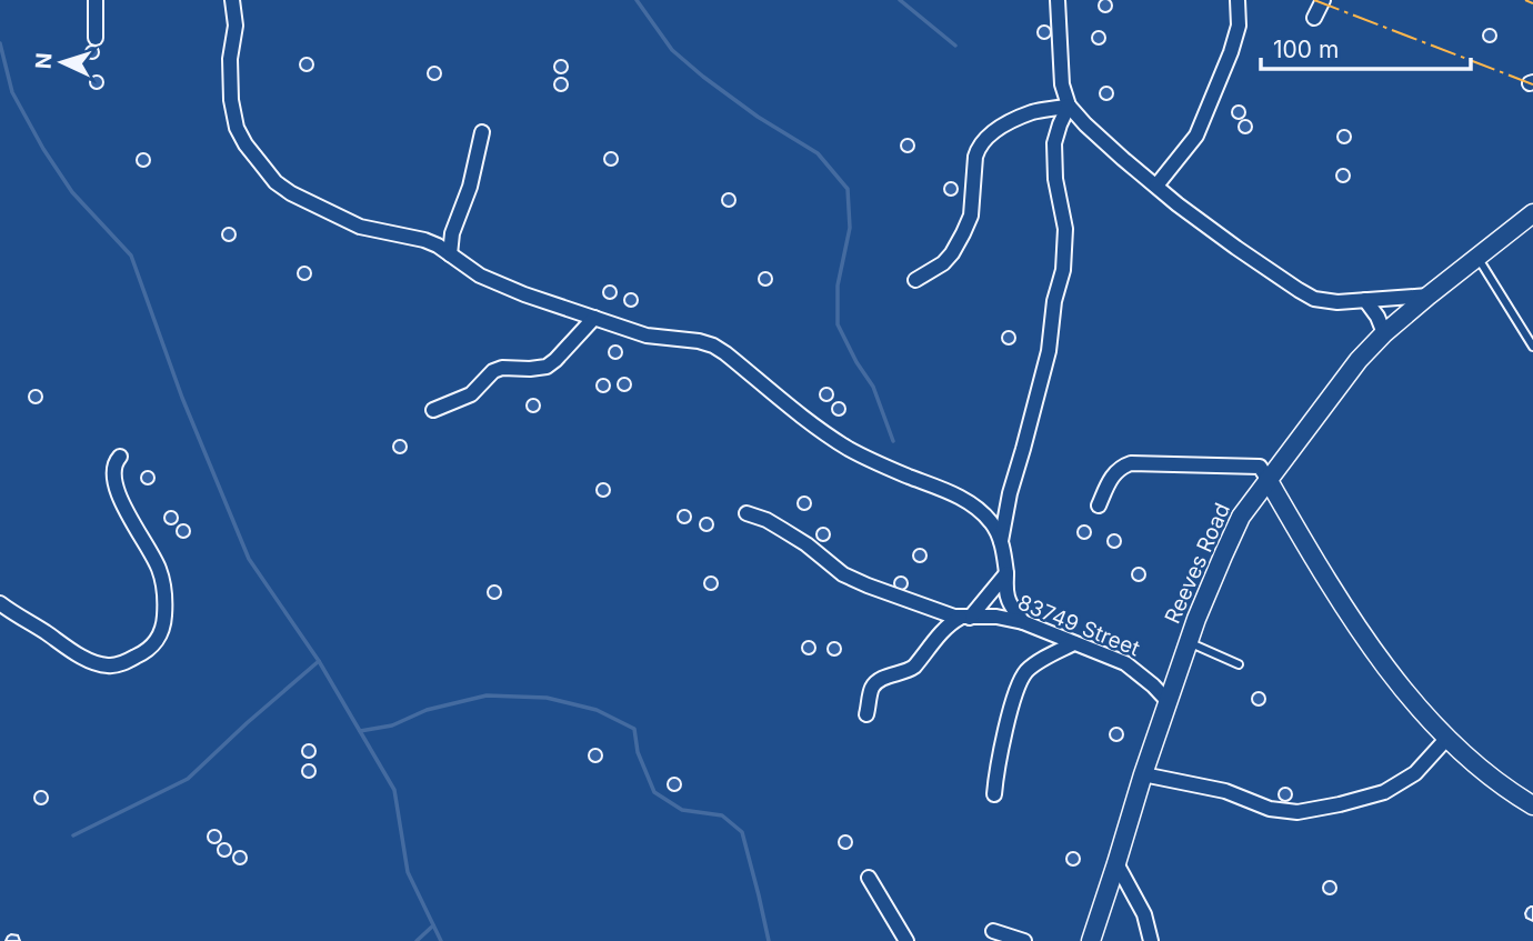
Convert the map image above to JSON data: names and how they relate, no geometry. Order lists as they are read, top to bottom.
{
  "streets": {
    "street": ["Reeves Road", "83749 Street"]
  },
  "crossings": [
    ["Reeves Road", "83749 Street"]
  ],
  "scale_bar": "100 m",
  "north": "left"
}
